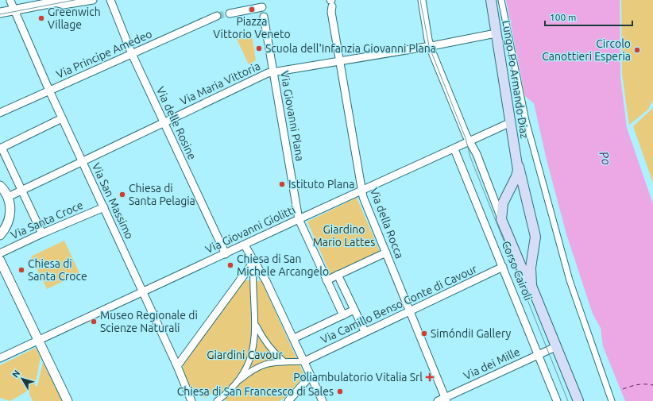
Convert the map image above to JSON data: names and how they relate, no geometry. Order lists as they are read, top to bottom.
{
  "streets": {
    "main road": ["Lungo Po Armando Diaz", "Corso Cairoli"],
    "street": [
      "Via Principe Amedeo",
      "Via Maria Vittoria",
      "Via Giovanni Plana",
      "Via delle Rosine",
      "Via San Massimo",
      "Via Santa Croce",
      "Via della Rocca",
      "Via Giovanni Giolitti",
      "Via Camillo Benso Conte di Cavour",
      "Via dei Mille"
    ]
  },
  "crossings": [
    ["Via Principe Amedeo", "Via delle Rosine"],
    ["Via Principe Amedeo", "Via San Massimo"],
    ["Lungo Po Armando Diaz", "Via Maria Vittoria"],
    ["Lungo Po Armando Diaz", "Via Giovanni Giolitti"],
    ["Lungo Po Armando Diaz", "Corso Cairoli"],
    ["Via Maria Vittoria", "Via Giovanni Plana"],
    ["Via Maria Vittoria", "Via delle Rosine"],
    ["Via Maria Vittoria", "Via San Massimo"],
    ["Via Maria Vittoria", "Via della Rocca"],
    ["Via Maria Vittoria", "Corso Cairoli"],
    ["Via Giovanni Plana", "Via Giovanni Giolitti"],
    ["Via delle Rosine", "Via Giovanni Giolitti"],
    ["Via San Massimo", "Via Santa Croce"],
    ["Via San Massimo", "Via Giovanni Giolitti"],
    ["Via della Rocca", "Via Giovanni Giolitti"],
    ["Via della Rocca", "Via Camillo Benso Conte di Cavour"],
    ["Via della Rocca", "Via dei Mille"],
    ["Via Giovanni Giolitti", "Corso Cairoli"],
    ["Corso Cairoli", "Via Camillo Benso Conte di Cavour"],
    ["Corso Cairoli", "Via dei Mille"]
  ],
  "water": ["Po"],
  "parks": ["Giardino Mario Lattes", "Giardini Cavour"],
  "places": {
    "other": [
      "Piazza Vittorio Veneto",
      "Greenwich Village",
      "Scuola dell'Infanzia Giovanni Plana",
      "Circolo Canottieri Esperia",
      "Istituto Plana",
      "Chiesa di Santa Pelagia",
      "Chiesa di San Michele Arcangelo",
      "Chiesa di Santa Croce",
      "Museo Regionale di Scienze Naturali",
      "SimóndiI Gallery",
      "Chiesa di San Francesco di Sales"
    ],
    "health": ["Poliambulatorio Vitalia Srl"]
  },
  "scale_bar": "100 m",
  "north": "top left"
}
